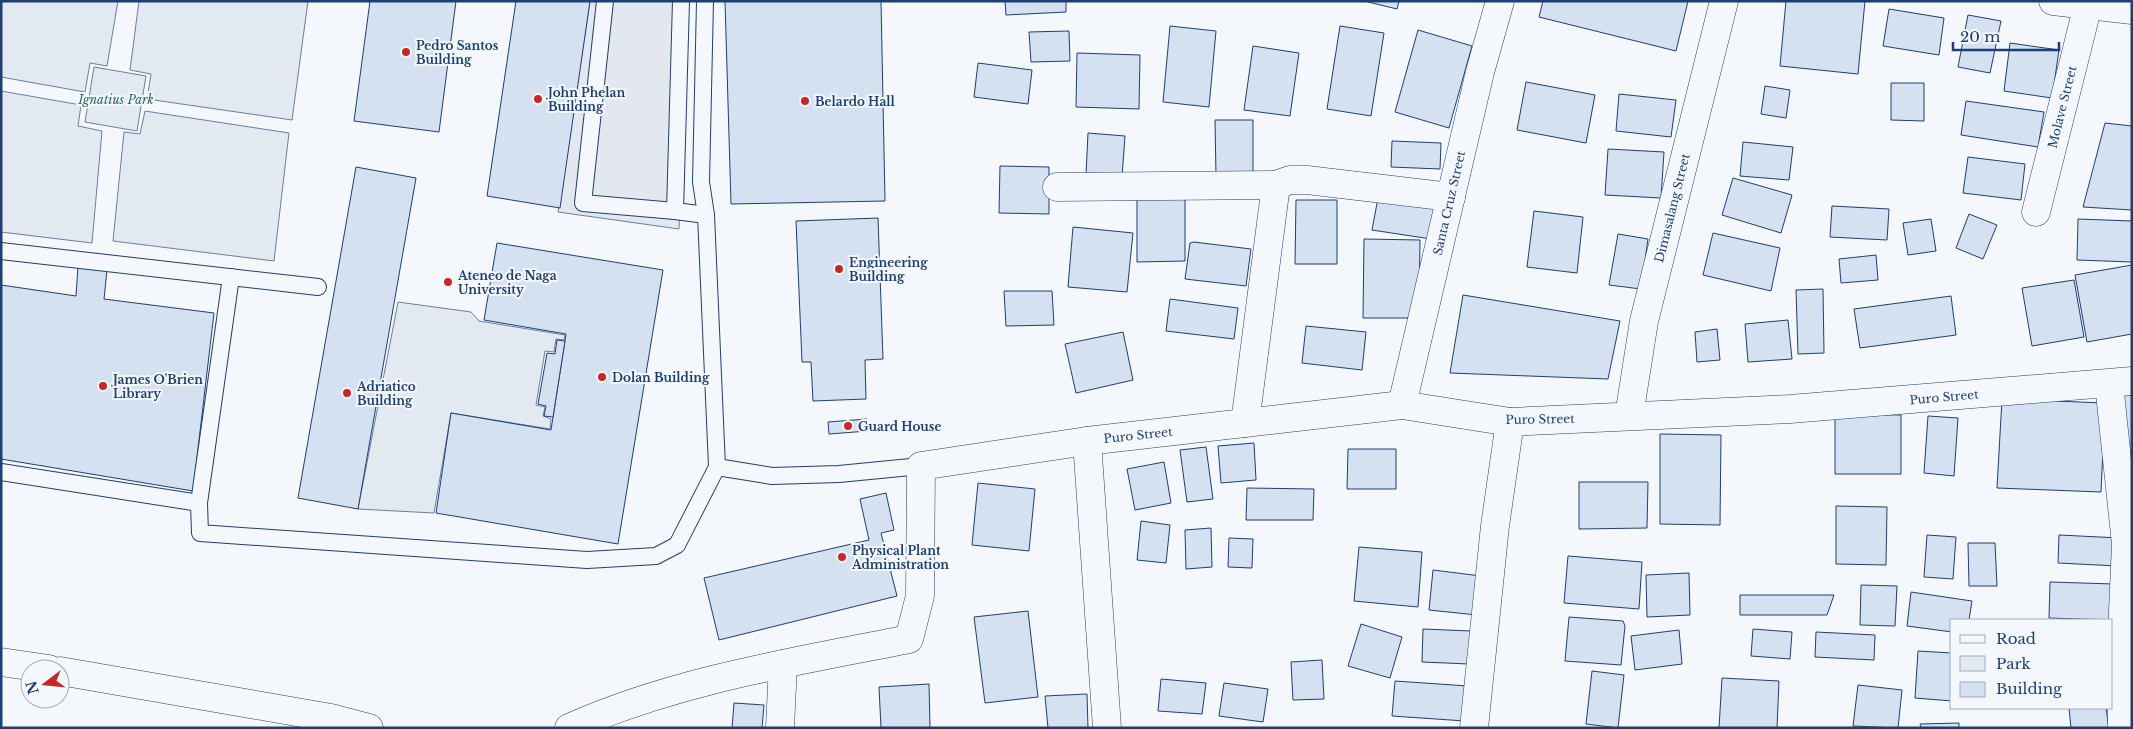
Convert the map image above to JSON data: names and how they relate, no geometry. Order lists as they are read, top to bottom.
{
  "streets": {
    "street": [
      "Molave Street",
      "Santa Cruz Street",
      "Dimasalang Street",
      "Puro Street"
    ]
  },
  "crossings": [
    ["Santa Cruz Street", "Puro Street"],
    ["Dimasalang Street", "Puro Street"]
  ],
  "parks": ["Ignatius Park"],
  "places": [
    "Pedro Santos Building",
    "John Phelan Building",
    "Belardo Hall",
    "Engineering Building",
    "Ateneo de Naga University",
    "Dolan Building",
    "James O'Brien Library",
    "Adriatico Building",
    "Guard House",
    "Physical Plant Administration"
  ],
  "legend": ["Road", "Park", "Building"],
  "scale_bar": "20 m",
  "north": "left"
}
